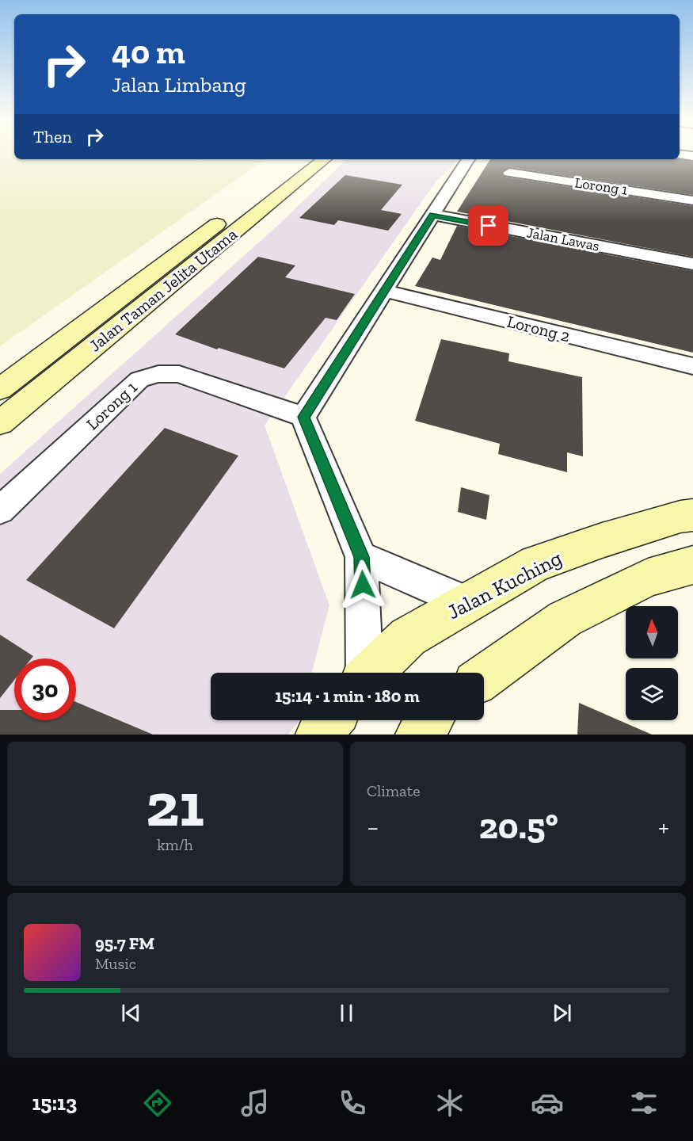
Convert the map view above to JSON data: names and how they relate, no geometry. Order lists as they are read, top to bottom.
{
  "streets": {
    "street": [
      "Lorong 1",
      "Jalan Lawas",
      "Jalan Taman Jelita Utama",
      "Lorong 2",
      "Jalan Kuching"
    ]
  },
  "north": "top",
  "page": {
    "turn": ["40 m", "Jalan Limbang"],
    "then": "Then",
    "limit": "30",
    "trip": "15:14 · 1 min · 180 m",
    "tile": [
      ["21", "km/h"],
      "Climate"
    ],
    "heat": ["−", "20.5°", "+"],
    "song": ["95.7 FM", "Music"],
    "tabs": "15:13"
  }
}
